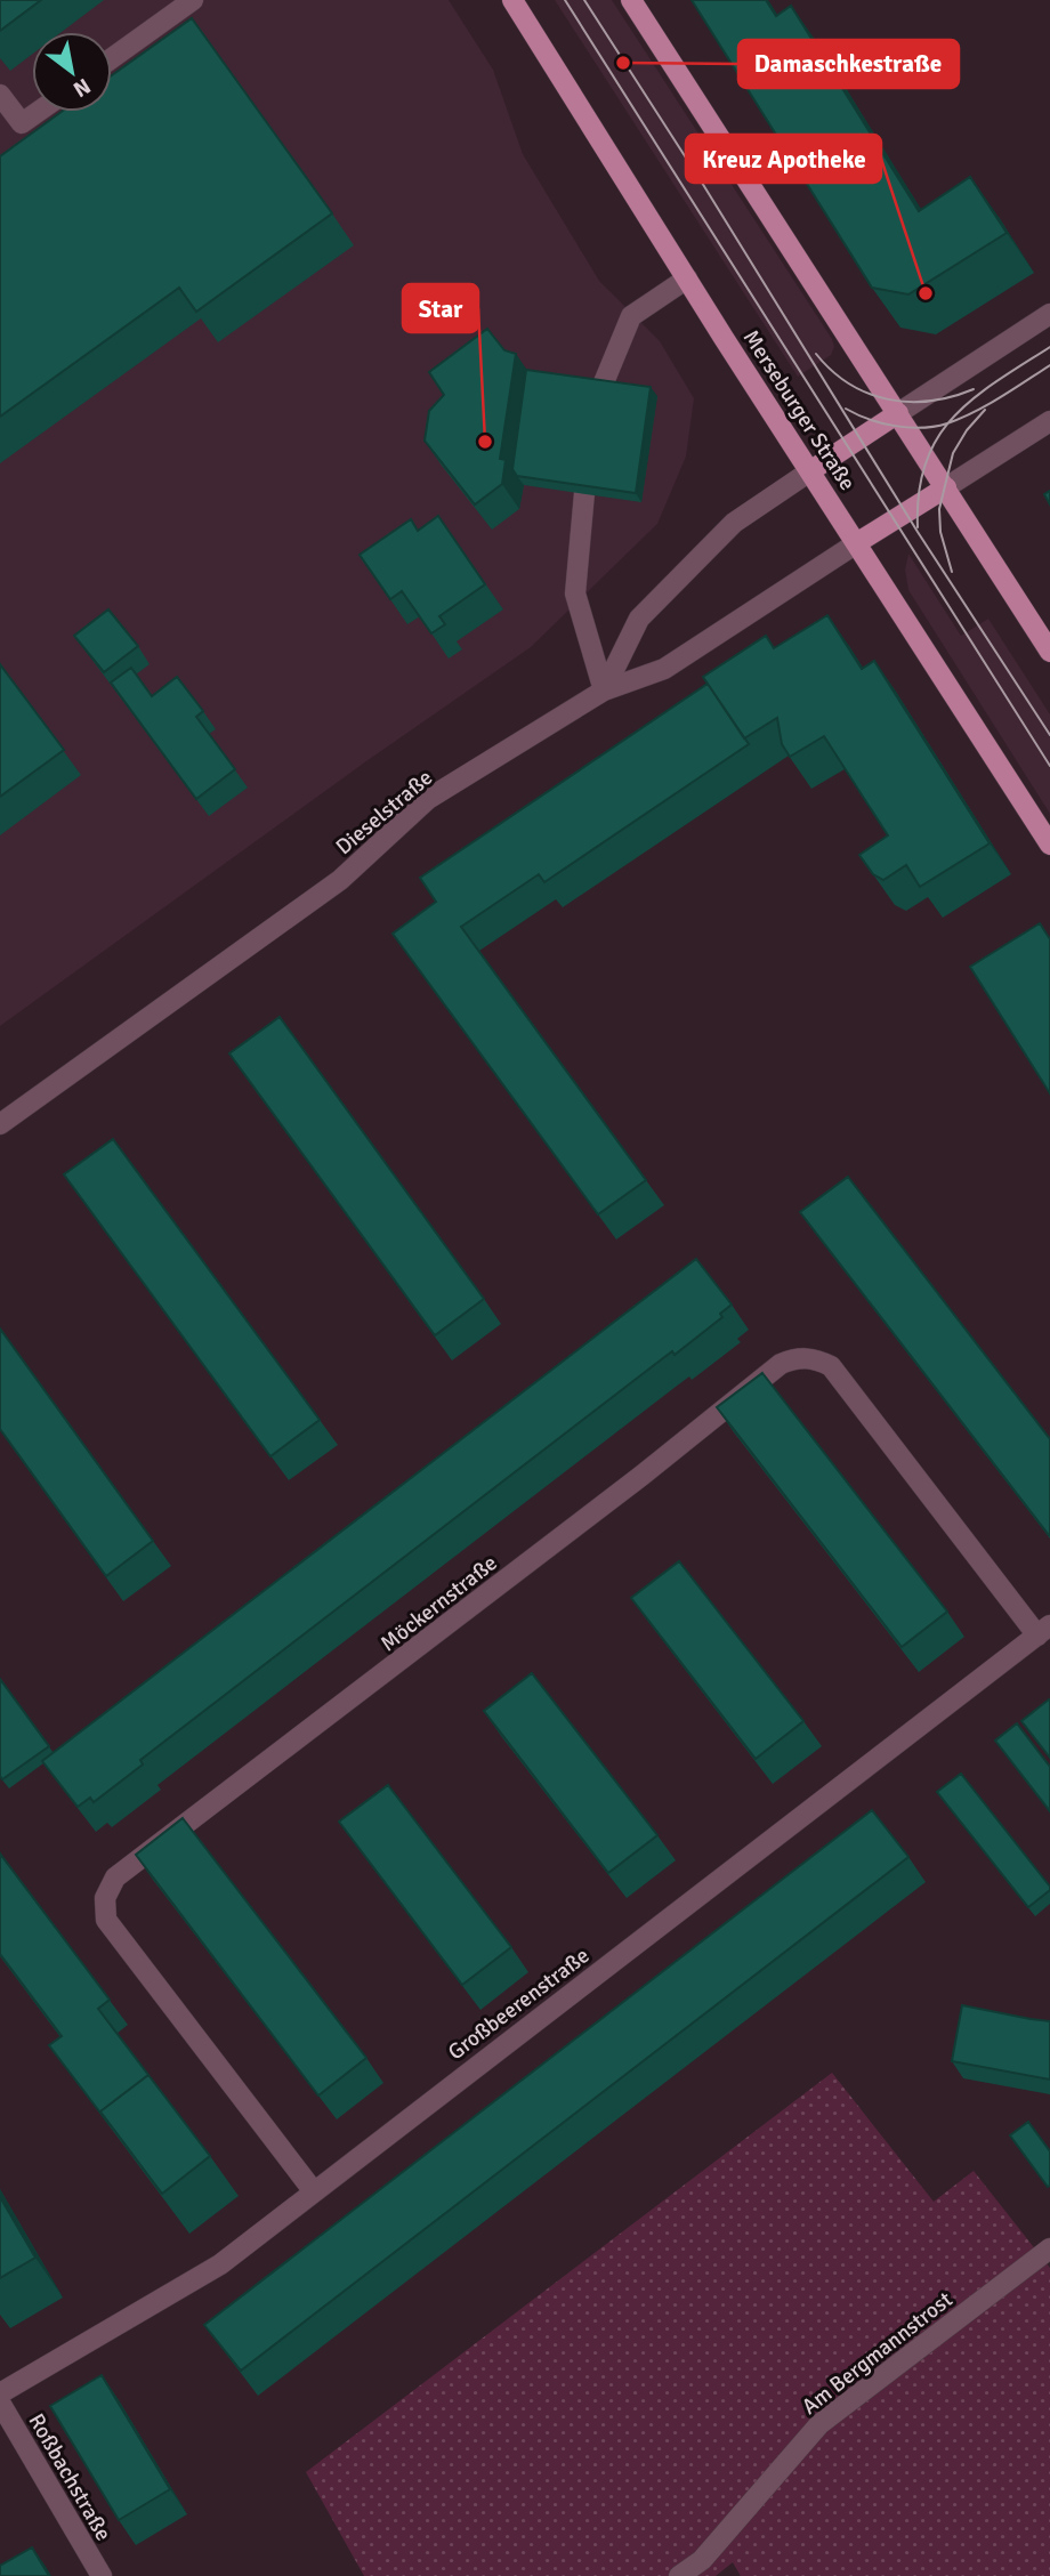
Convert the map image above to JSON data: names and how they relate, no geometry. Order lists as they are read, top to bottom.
{
  "streets": {
    "main road": ["Merseburger Straße"],
    "street": [
      "Dieselstraße",
      "Möckernstraße",
      "Großbeerenstraße",
      "Am Bergmannstrost",
      "Roßbachstraße"
    ]
  },
  "crossings": [
    ["Merseburger Straße", "Dieselstraße"],
    ["Möckernstraße", "Großbeerenstraße"]
  ],
  "places": ["Damaschkestraße", "Kreuz Apotheke", "Star"],
  "north": "bottom right"
}
